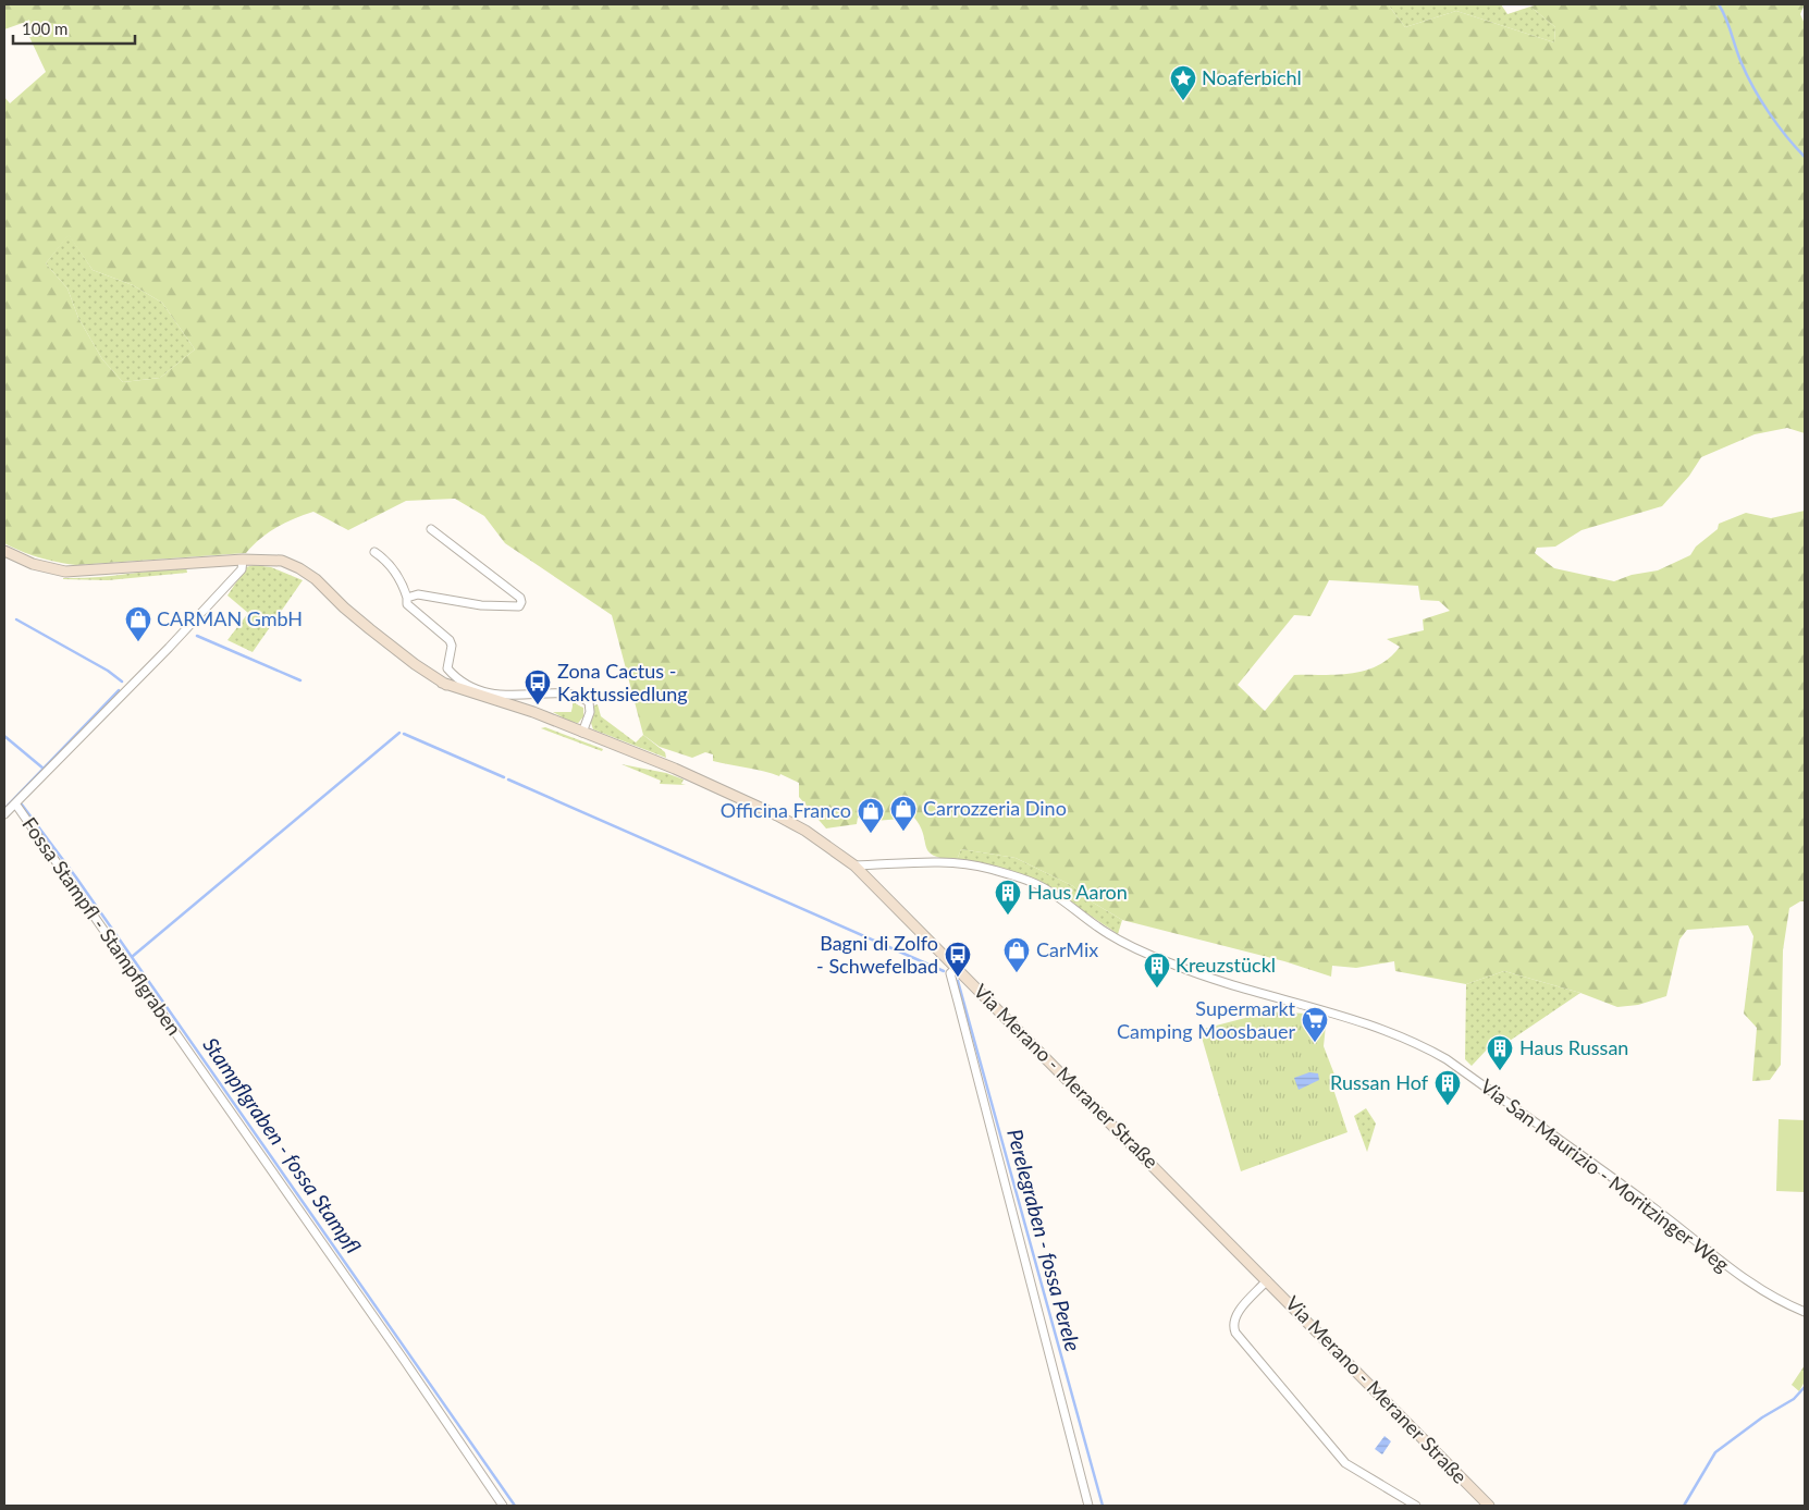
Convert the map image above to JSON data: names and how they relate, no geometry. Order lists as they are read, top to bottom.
{
  "streets": {
    "main road": ["Via Merano - Meraner Straße"],
    "street": ["Fossa Stampfl - Stampflgraben", "Via San Maurizio - Moritzinger Weg"]
  },
  "crossings": [
    ["Via Merano - Meraner Straße", "Via San Maurizio - Moritzinger Weg"]
  ],
  "water": ["Stampflgraben - fossa Stampfl", "Perelegraben - fossa Perele"],
  "places": {
    "place": ["Noaferbichl"],
    "shop": [
      "CARMAN GmbH",
      "Carrozzeria Dino",
      "Officina Franco",
      "CarMix"
    ],
    "bus stop": ["Zona Cactus - Kaktussiedlung", "Bagni di Zolfo - Schwefelbad"],
    "building": [
      "Haus Aaron",
      "Kreuzstückl",
      "Haus Russan",
      "Russan Hof"
    ],
    "supermarket": ["Supermarkt Camping Moosbauer"]
  },
  "scale_bar": "100 m"
}
